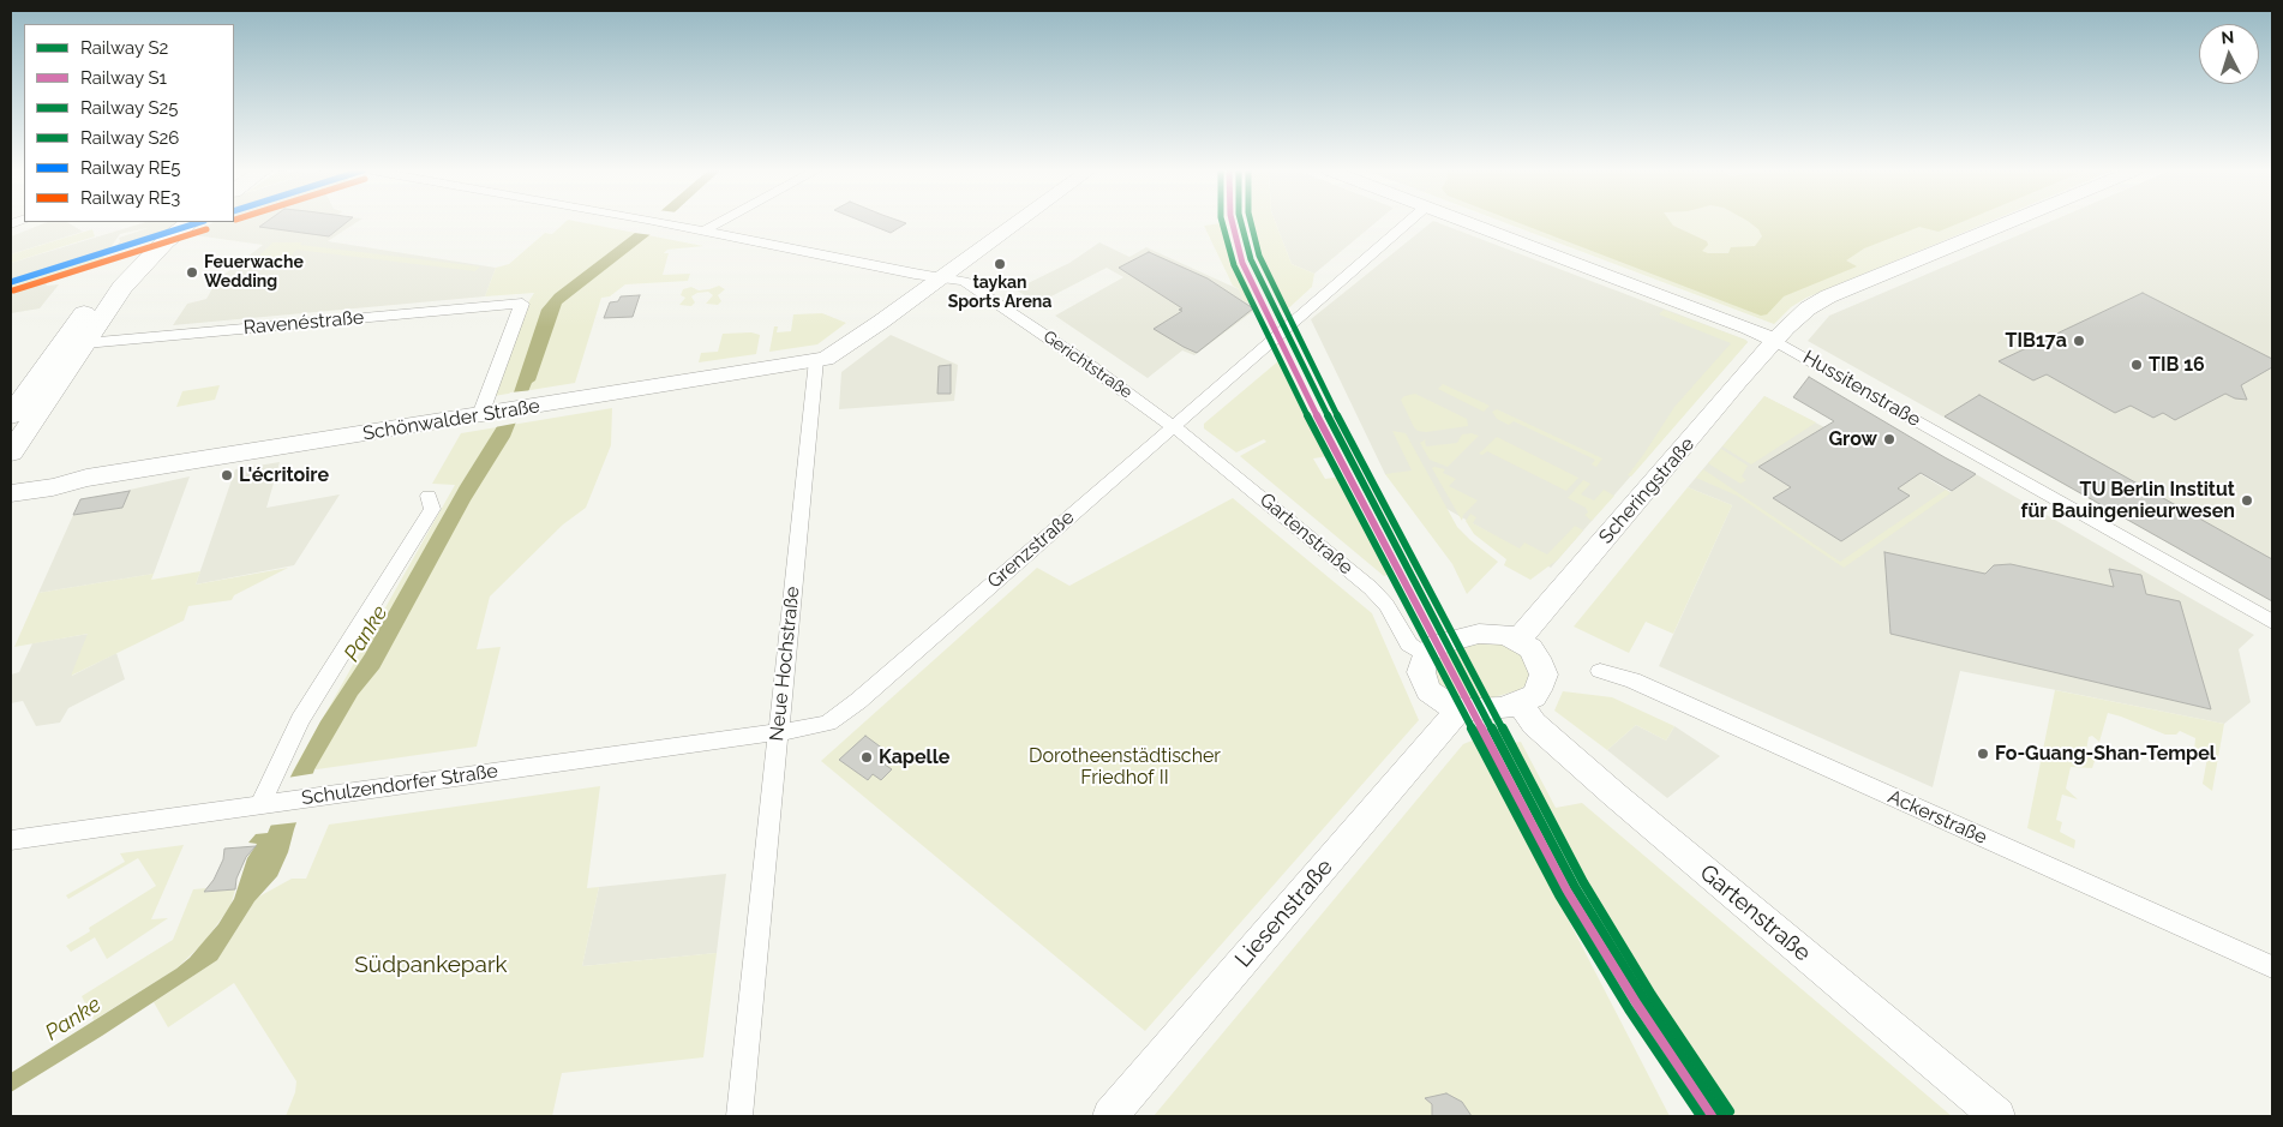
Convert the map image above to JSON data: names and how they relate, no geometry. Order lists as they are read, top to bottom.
{
  "streets": {
    "street": [
      "Ravenéstraße",
      "Gerichtstraße",
      "Hussitenstraße",
      "Schönwalder Straße",
      "Scheringstraße",
      "Gartenstraße",
      "Grenzstraße",
      "Neue Hochstraße",
      "Schulzendorfer Straße",
      "Ackerstraße",
      "Liesenstraße"
    ]
  },
  "crossings": [
    ["Ravenéstraße", "Schönwalder Straße"],
    ["Gerichtstraße", "Gartenstraße"],
    ["Gerichtstraße", "Grenzstraße"],
    ["Hussitenstraße", "Scheringstraße"],
    ["Schönwalder Straße", "Neue Hochstraße"],
    ["Scheringstraße", "Gartenstraße"],
    ["Scheringstraße", "Liesenstraße"],
    ["Gartenstraße", "Grenzstraße"],
    ["Gartenstraße", "Liesenstraße"],
    ["Grenzstraße", "Neue Hochstraße"],
    ["Grenzstraße", "Schulzendorfer Straße"],
    ["Neue Hochstraße", "Schulzendorfer Straße"]
  ],
  "water": ["Panke"],
  "parks": ["Dorotheenstädtischer Friedhof II", "Südpankepark"],
  "places": [
    "taykan Sports Arena",
    "Feuerwache Wedding",
    "TIB17a",
    "TIB 16",
    "Grow",
    "L'écritoire",
    "TU Berlin Institut für Bauingenieurwesen",
    "Fo-Guang-Shan-Tempel",
    "Kapelle"
  ],
  "lines": [
    "rail line S2",
    "rail line S1",
    "rail line S25",
    "rail line S26",
    "rail line RE5",
    "rail line RE3"
  ],
  "legend": [
    "Railway S2",
    "Railway S1",
    "Railway S25",
    "Railway S26",
    "Railway RE5",
    "Railway RE3"
  ],
  "north": "top"
}
